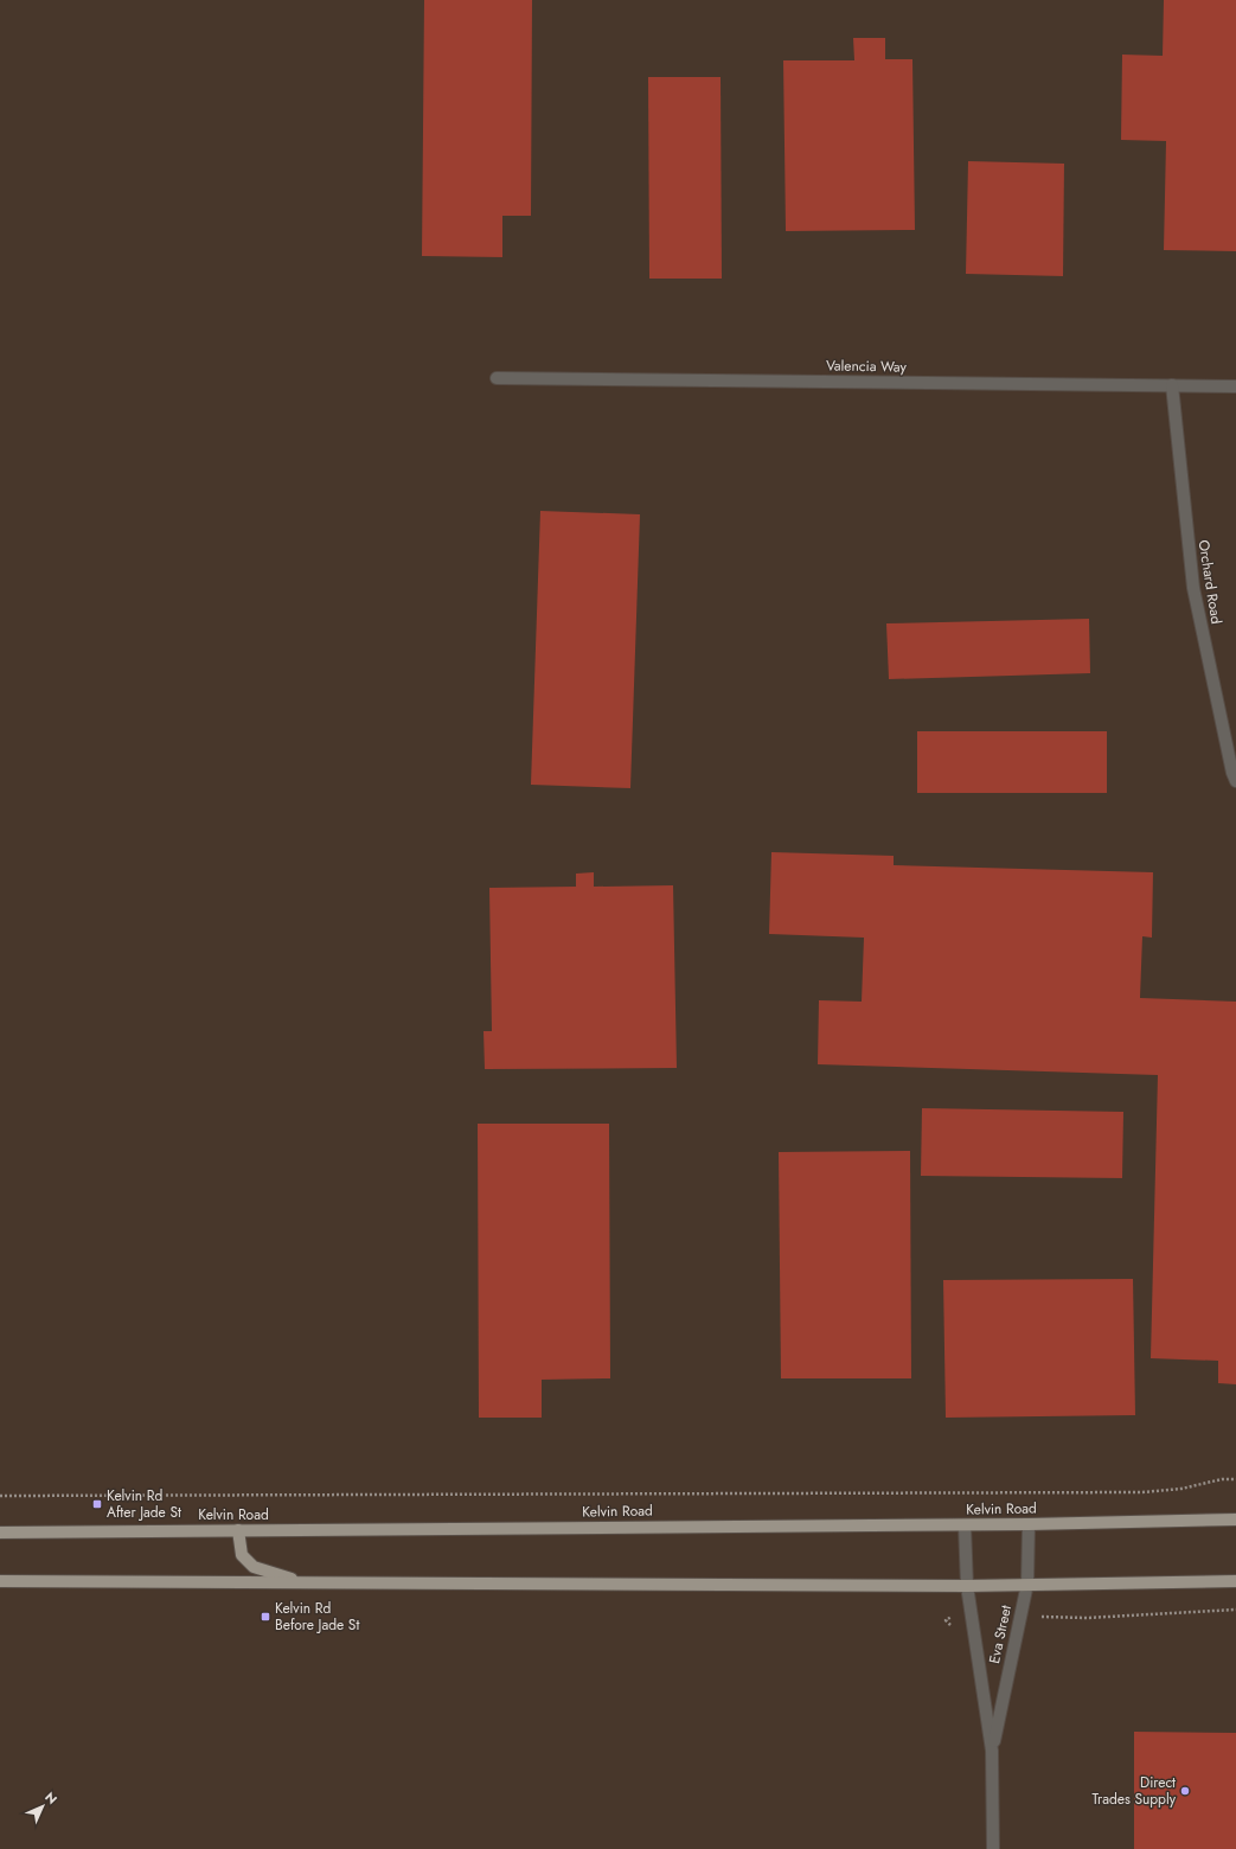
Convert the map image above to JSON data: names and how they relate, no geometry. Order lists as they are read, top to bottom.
{
  "streets": {
    "main road": ["Kelvin Road"],
    "street": ["Valencia Way", "Orchard Road", "Eva Street"]
  },
  "crossings": [
    ["Valencia Way", "Orchard Road"],
    ["Kelvin Road", "Eva Street"]
  ],
  "places": {
    "transit": ["Kelvin Rd After Jade St", "Kelvin Rd Before Jade St"],
    "other": ["Direct Trades Supply"]
  },
  "north": "top right"
}
